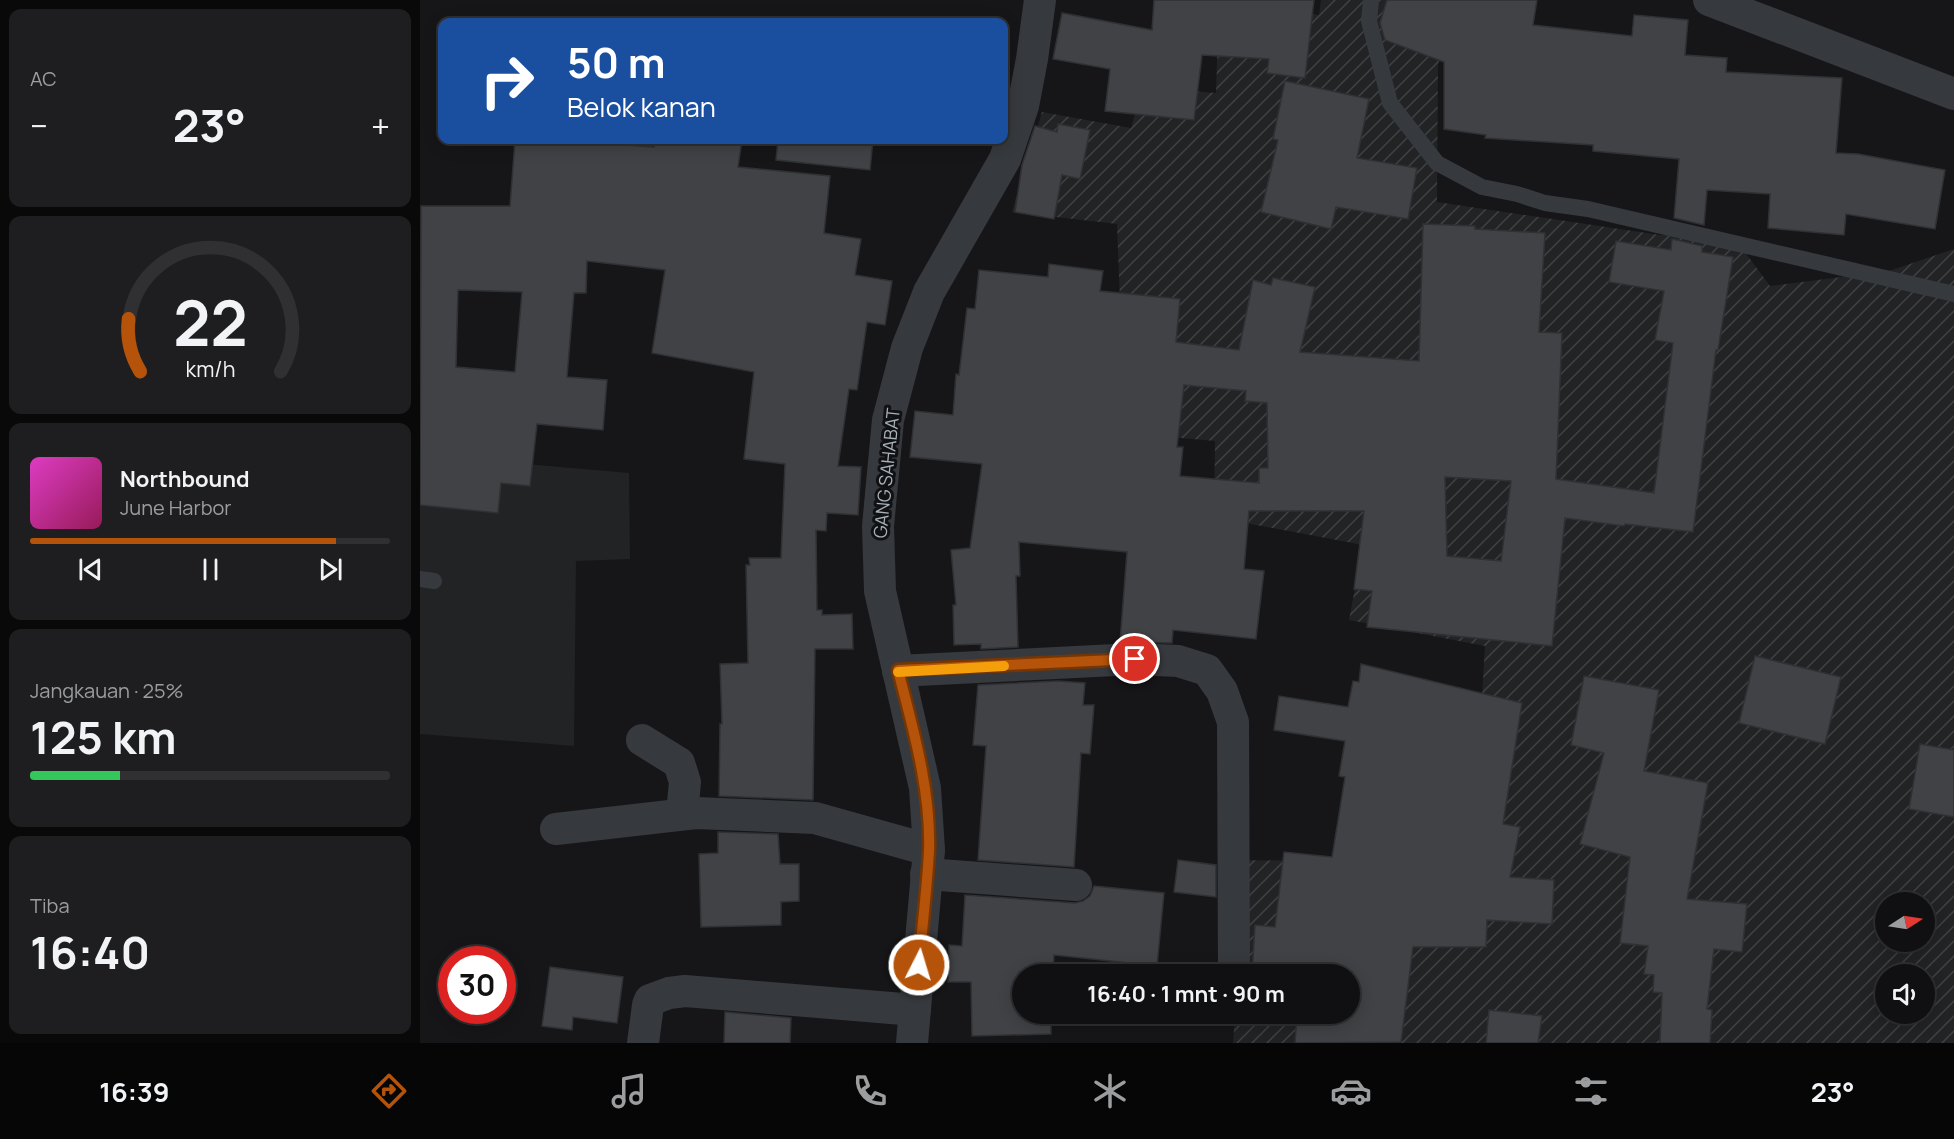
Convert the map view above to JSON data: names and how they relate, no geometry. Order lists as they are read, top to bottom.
{
  "streets": {
    "street": ["GANG SAHABAT"]
  },
  "north": "right",
  "page": {
    "tile": [
      "AC",
      ["Jangkauan · 25%", "125 km"],
      ["Tiba", "16:40"]
    ],
    "turn": ["50 m", "Belok kanan"],
    "heat": ["−", "23°", "+"],
    "song": ["Northbound", "June Harbor"],
    "limit": "30",
    "trip": "16:40 · 1 mnt · 90 m",
    "tabs": ["16:39", "23°"],
    "gauge": ["22", "km/h"]
  }
}
